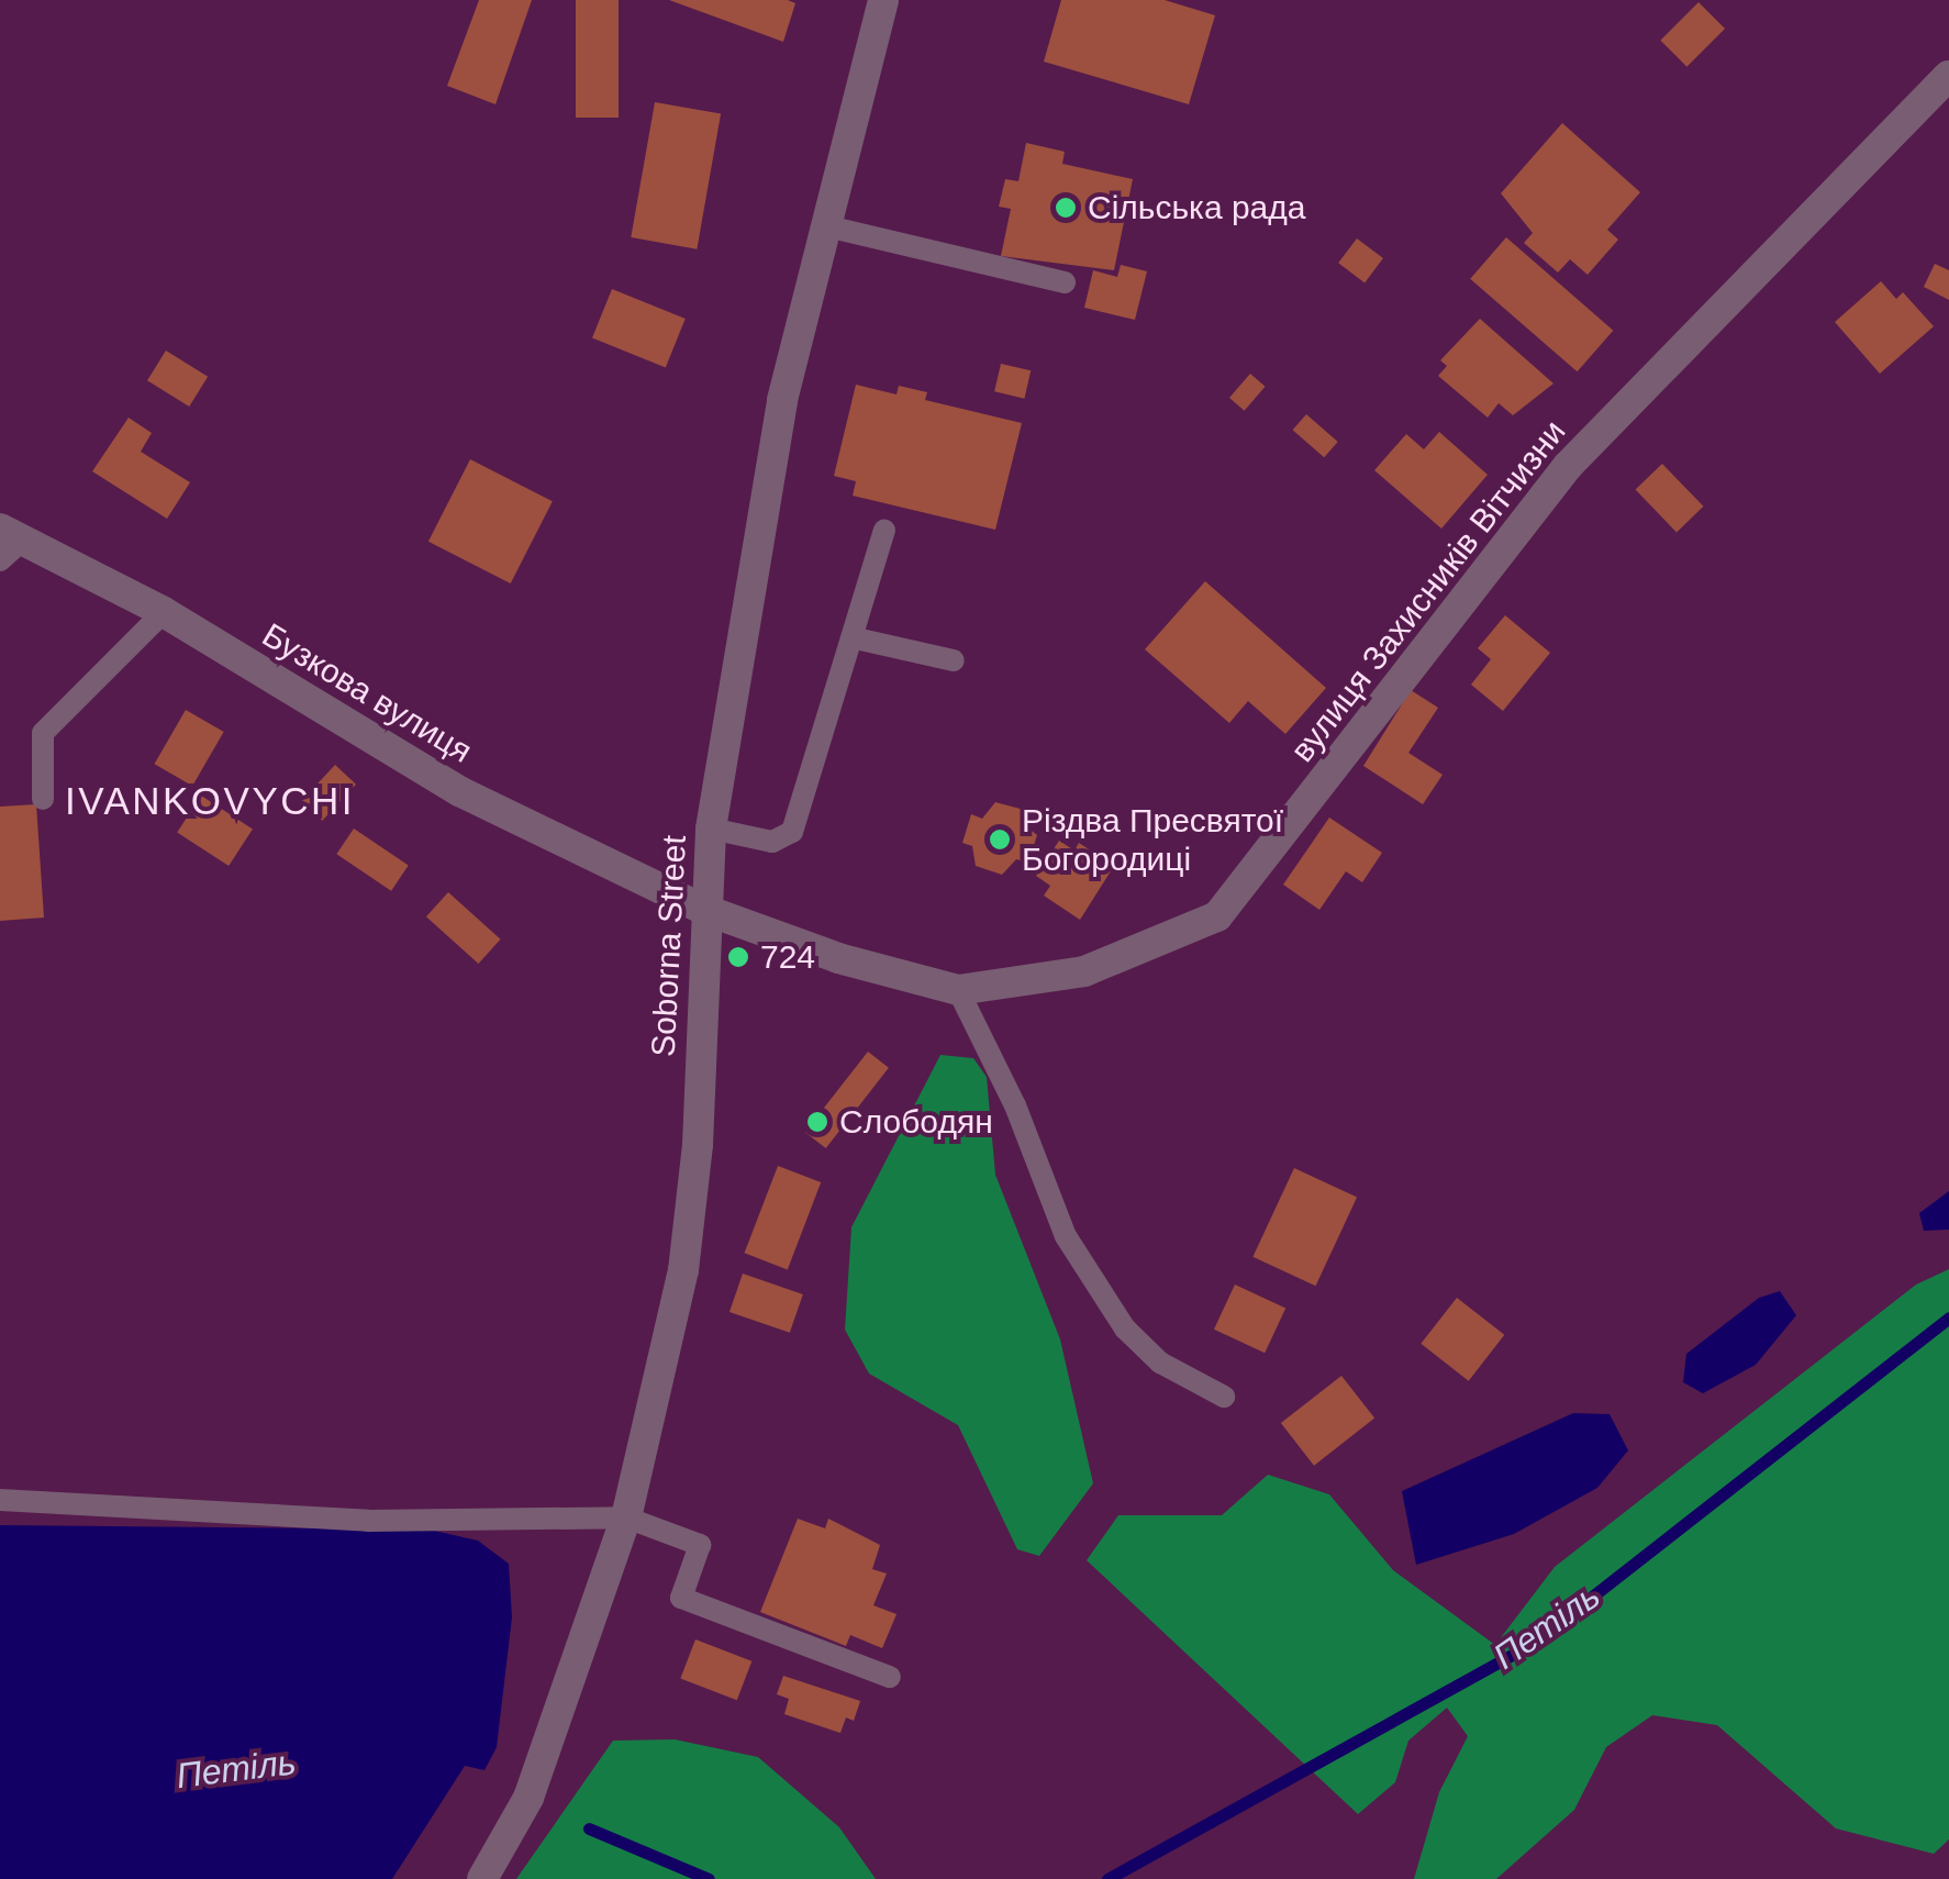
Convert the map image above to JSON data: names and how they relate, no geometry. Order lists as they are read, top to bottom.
{
  "streets": {
    "street": ["вулиця Захисників Вітчизни", "Бузкова вулиця", "Soborna Street"]
  },
  "crossings": [
    ["вулиця Захисників Вітчизни", "Бузкова вулиця"],
    ["вулиця Захисників Вітчизни", "Soborna Street"],
    ["Бузкова вулиця", "Soborna Street"]
  ],
  "districts": ["IVANKOVYCHI"],
  "water": ["Петіль"],
  "places": [
    "Cільська рада",
    "Різдва Пресвятої Богородиці",
    "724",
    "Слободян"
  ]
}
